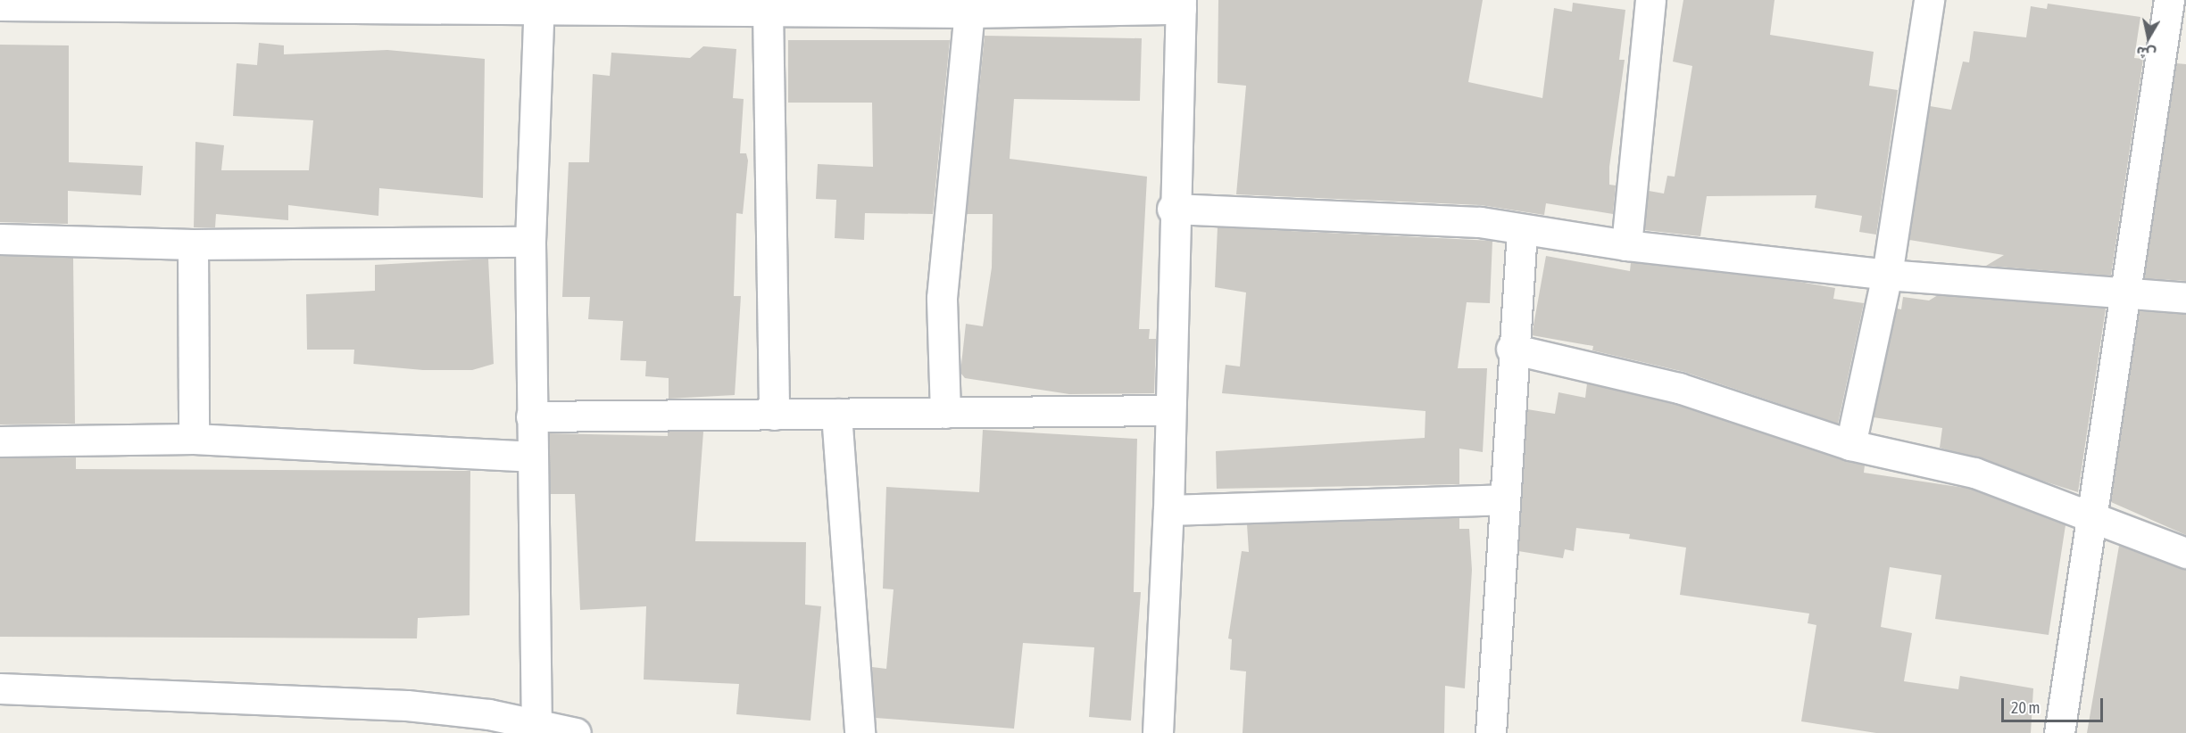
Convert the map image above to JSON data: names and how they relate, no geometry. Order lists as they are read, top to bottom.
{
  "scale_bar": "20 m",
  "north": "bottom"
}
